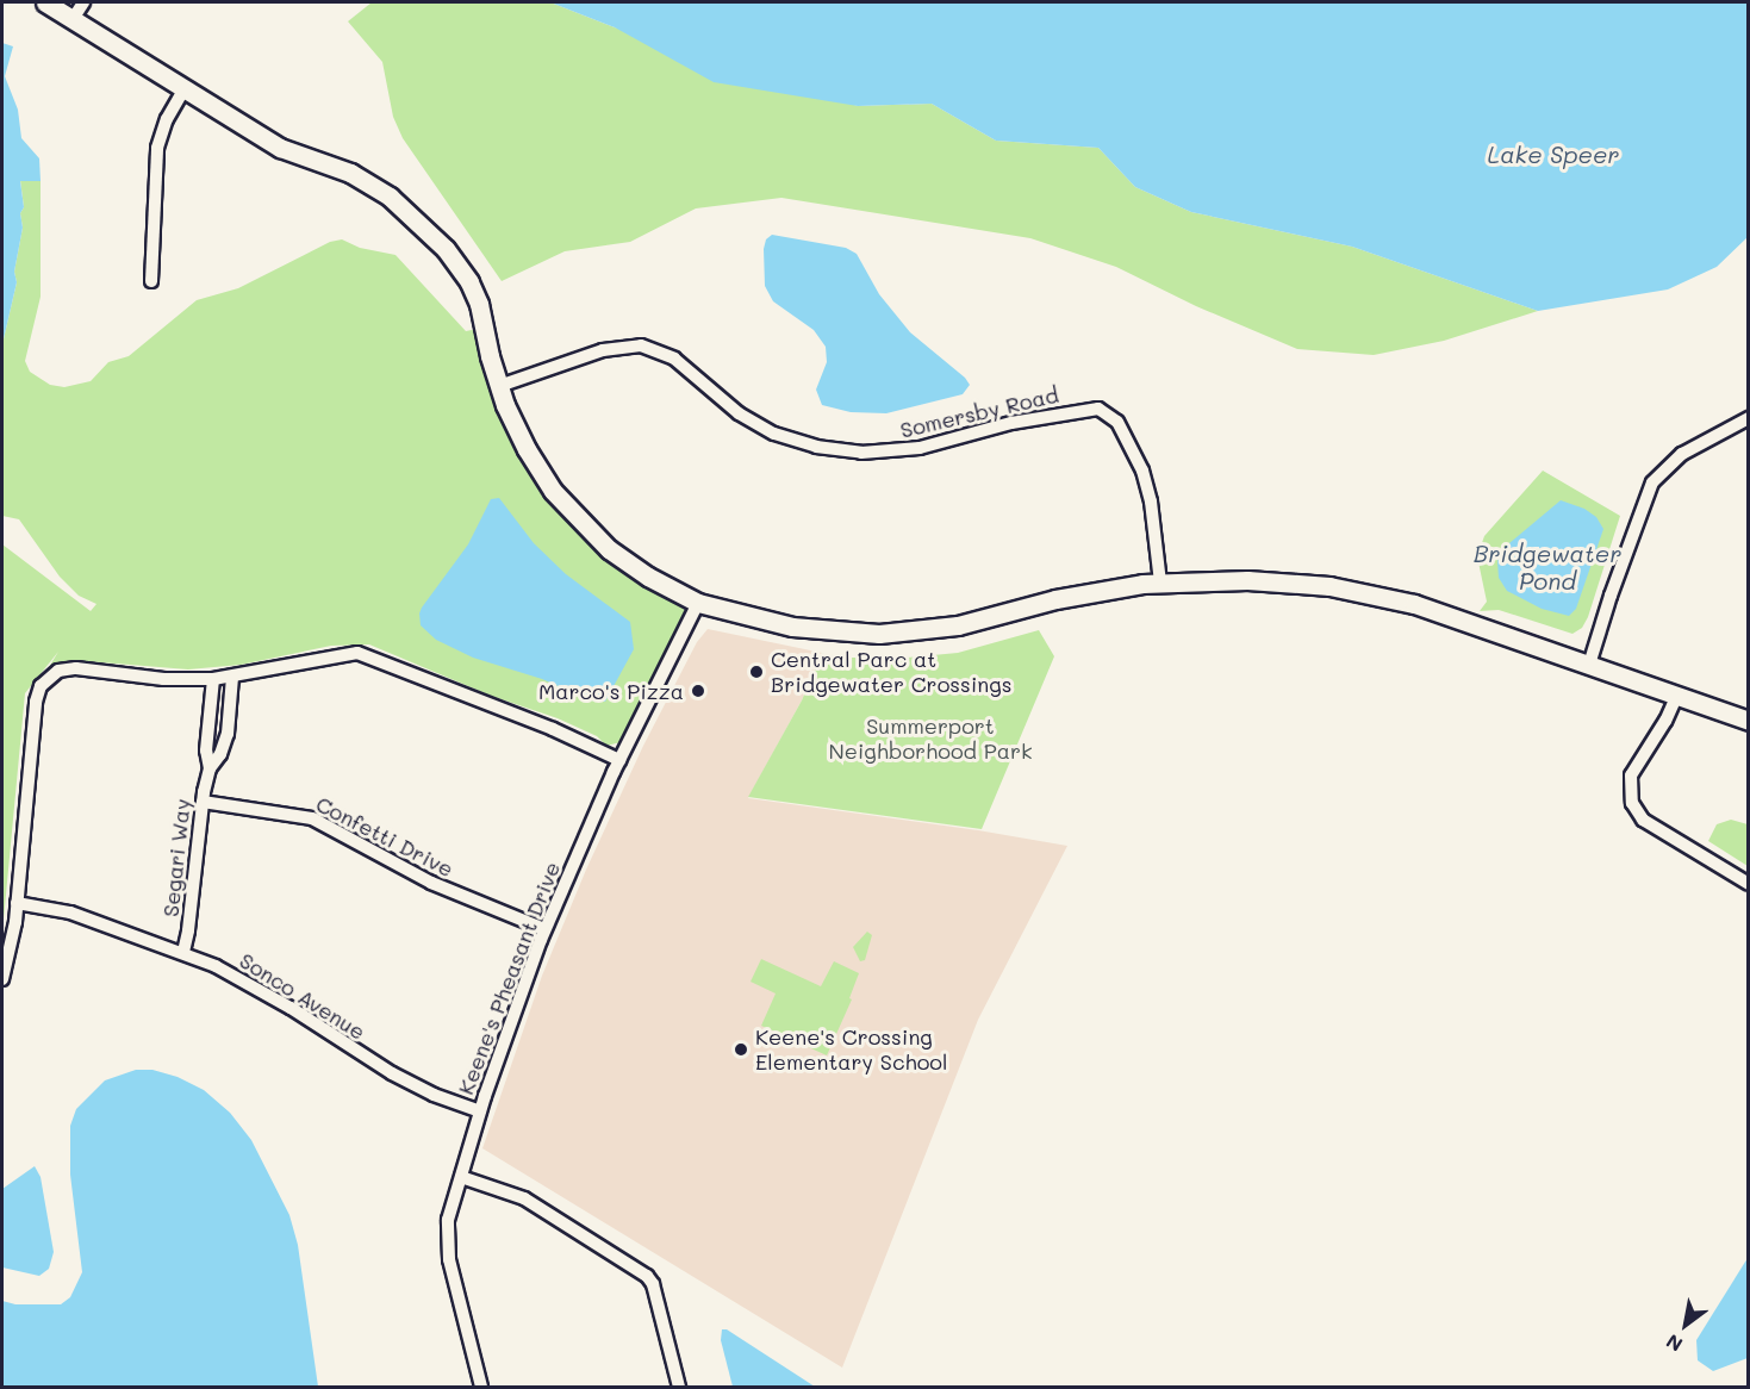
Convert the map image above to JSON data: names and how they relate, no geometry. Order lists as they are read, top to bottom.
{
  "streets": {
    "street": [
      "Somersby Road",
      "Confetti Drive",
      "Segari Way",
      "Keene's Pheasant Drive",
      "Sonco Avenue"
    ]
  },
  "crossings": [
    ["Confetti Drive", "Segari Way"],
    ["Confetti Drive", "Keene's Pheasant Drive"],
    ["Segari Way", "Sonco Avenue"],
    ["Keene's Pheasant Drive", "Sonco Avenue"]
  ],
  "water": ["Lake Speer", "Bridgewater Pond"],
  "parks": ["Summerport Neighborhood Park"],
  "places": ["Central Parc at Bridgewater Crossings", "Marco's Pizza", "Keene's Crossing Elementary School"],
  "north": "bottom left"
}
